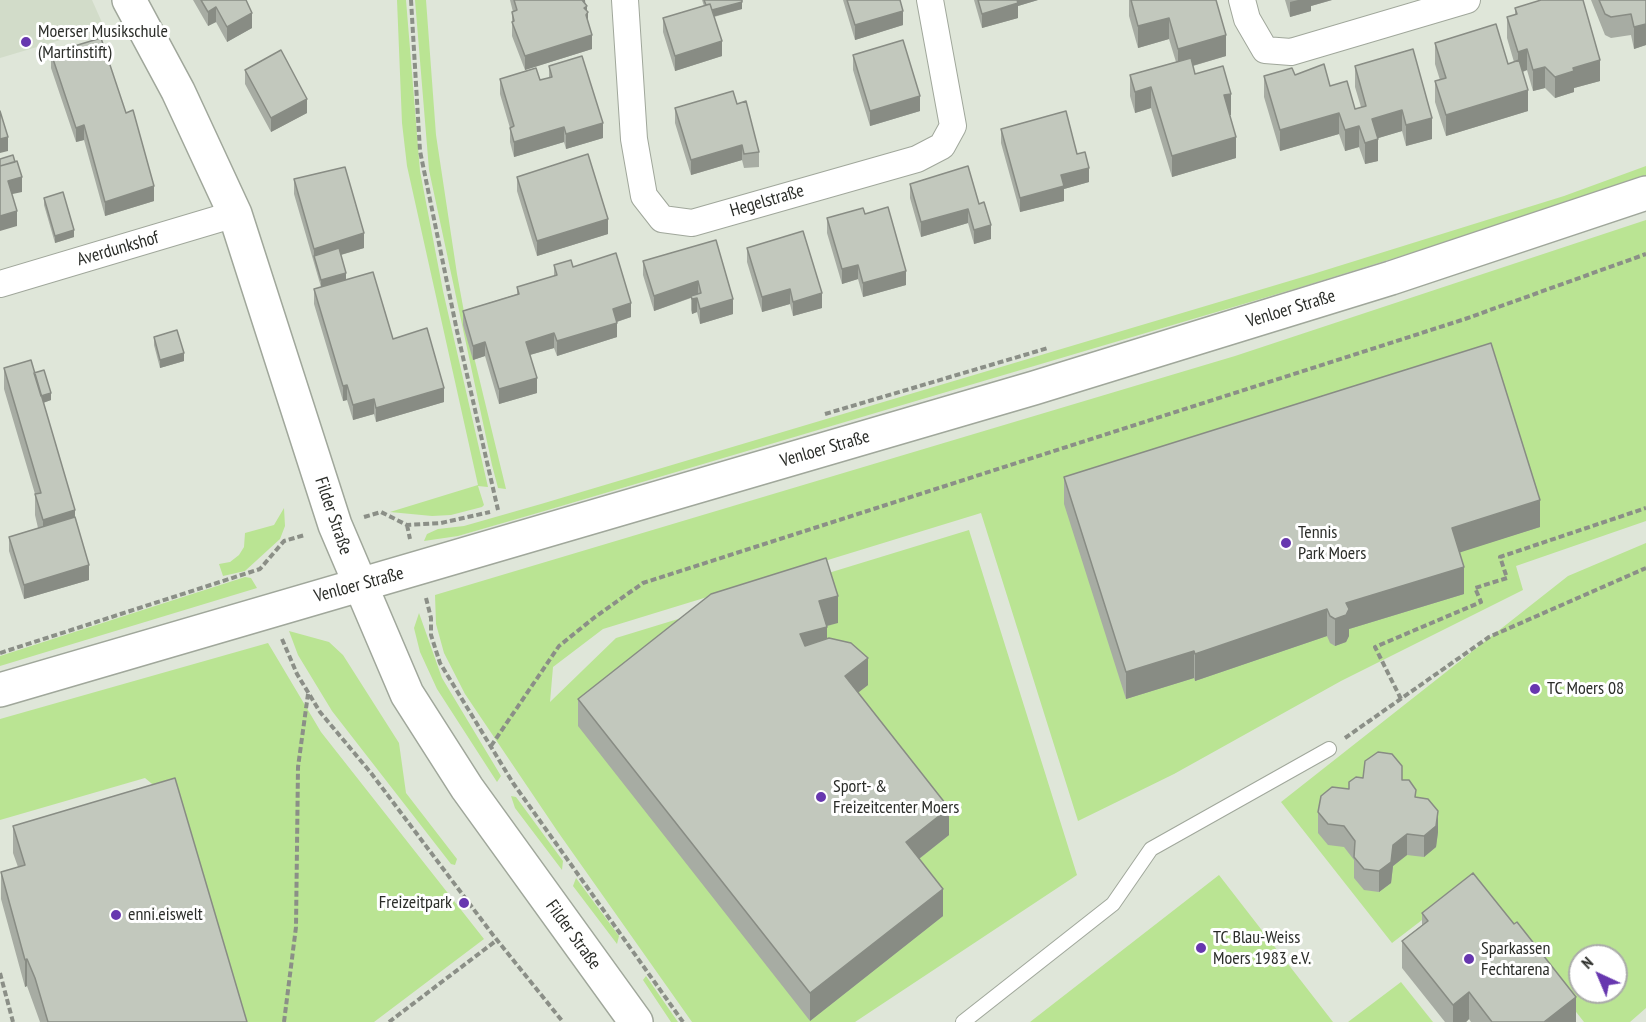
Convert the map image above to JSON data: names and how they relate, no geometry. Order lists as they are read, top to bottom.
{
  "streets": {
    "main road": ["Venloer Straße", "Filder Straße"],
    "street": ["Hegelstraße", "Averdunkshof"]
  },
  "crossings": [
    ["Averdunkshof", "Filder Straße"],
    ["Venloer Straße", "Filder Straße"]
  ],
  "places": [
    "Moerser Musikschule (Martinstift)",
    "Tennis Park Moers",
    "TC Moers 08",
    "Sport- & Freizeitcenter Moers",
    "Freizeitpark",
    "enni.eiswelt",
    "TC Blau-Weiss Moers 1983 e.V.",
    "Sparkassen Fechtarena"
  ],
  "north": "top left"
}
